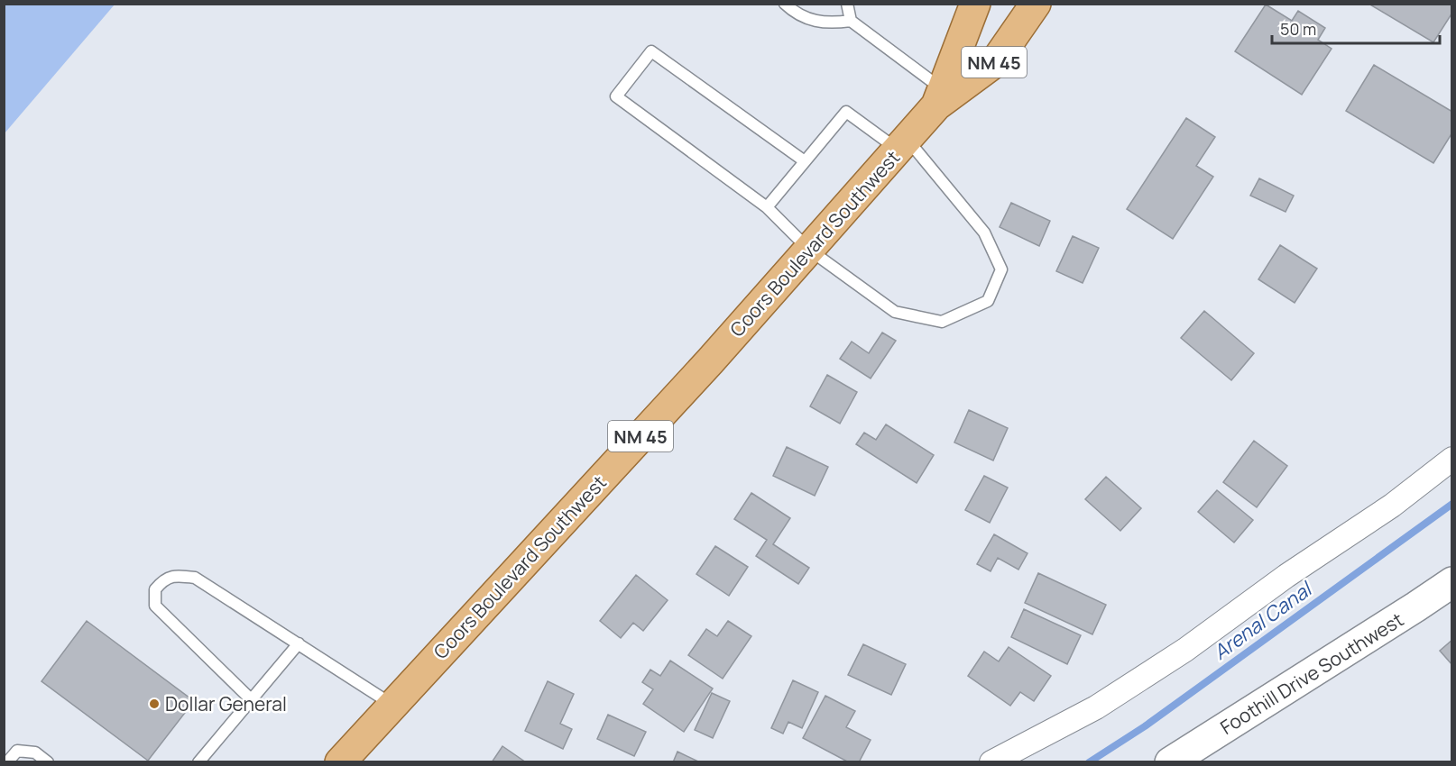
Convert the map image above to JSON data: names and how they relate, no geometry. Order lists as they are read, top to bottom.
{
  "streets": {
    "main road": ["NM 45", "Coors Boulevard Southwest"],
    "street": ["Foothill Drive Southwest"]
  },
  "water": ["Arenal Canal"],
  "places": ["Dollar General"],
  "scale_bar": "50 m"
}
